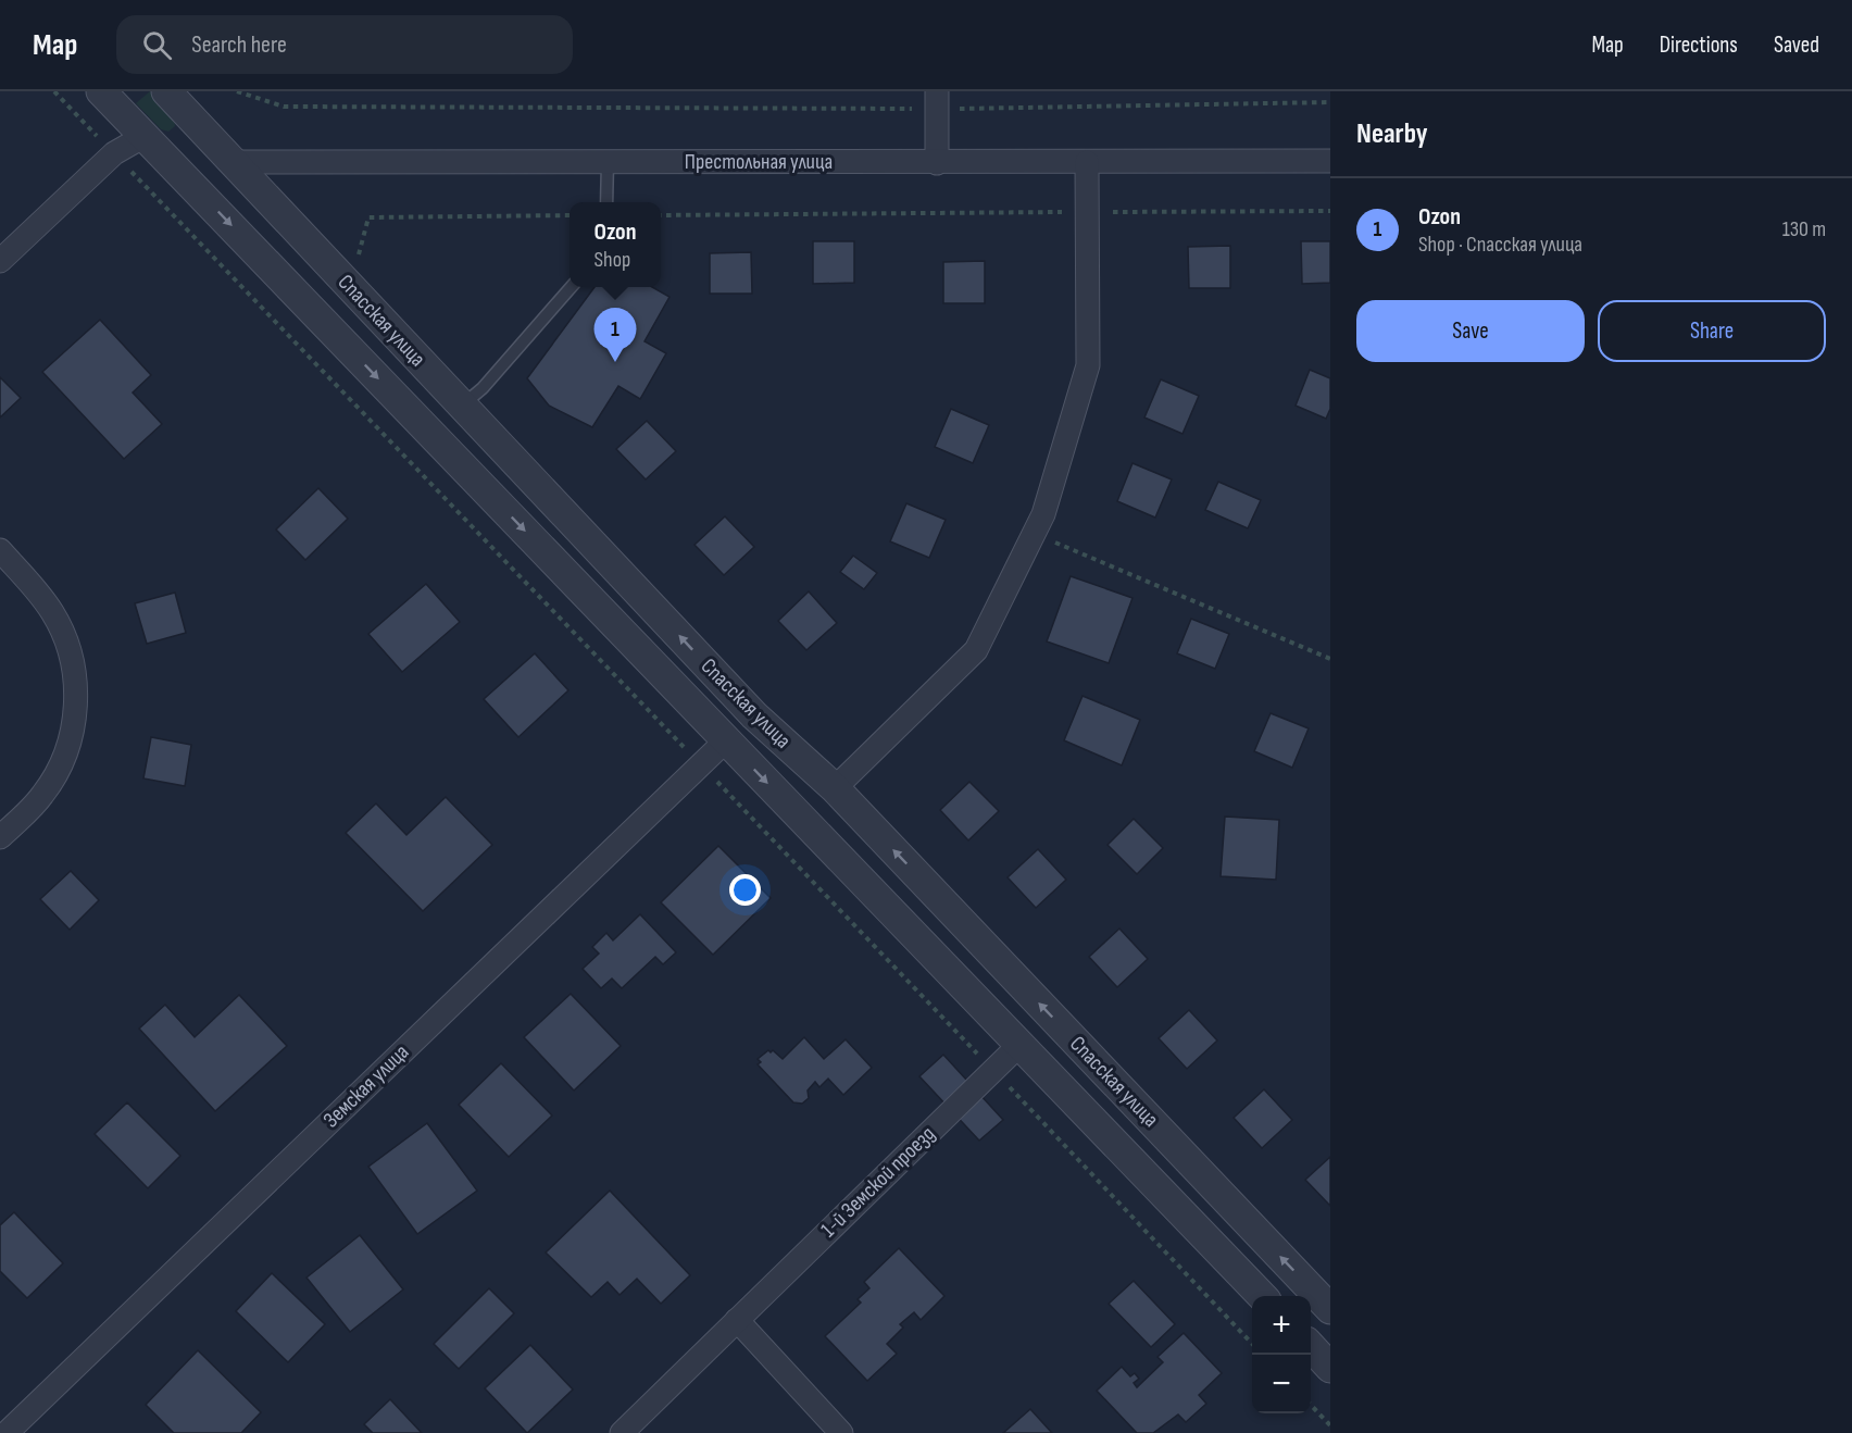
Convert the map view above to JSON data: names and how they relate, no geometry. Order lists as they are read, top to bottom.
{
  "streets": {
    "street": [
      "Престольная улица",
      "Спасская улица",
      "Земская улица",
      "1-й Земской проезд"
    ]
  },
  "crossings": [
    ["Престольная улица", "Спасская улица"],
    ["Спасская улица", "Земская улица"],
    ["Спасская улица", "1-й Земской проезд"]
  ],
  "page": {
    "header": "Map",
    "search": "Search here",
    "nav": ["Map", "Directions", "Saved"],
    "heading": "Nearby",
    "list": [
      {
        "mark": "1",
        "name": "Ozon",
        "note": "Shop · Спасская улица",
        "value": "130 m"
      }
    ],
    "popup": ["Ozon", "Shop"],
    "buttons": ["Save", "Share"],
    "pins": "1",
    "map_buttons": ["+", "−"]
  }
}
